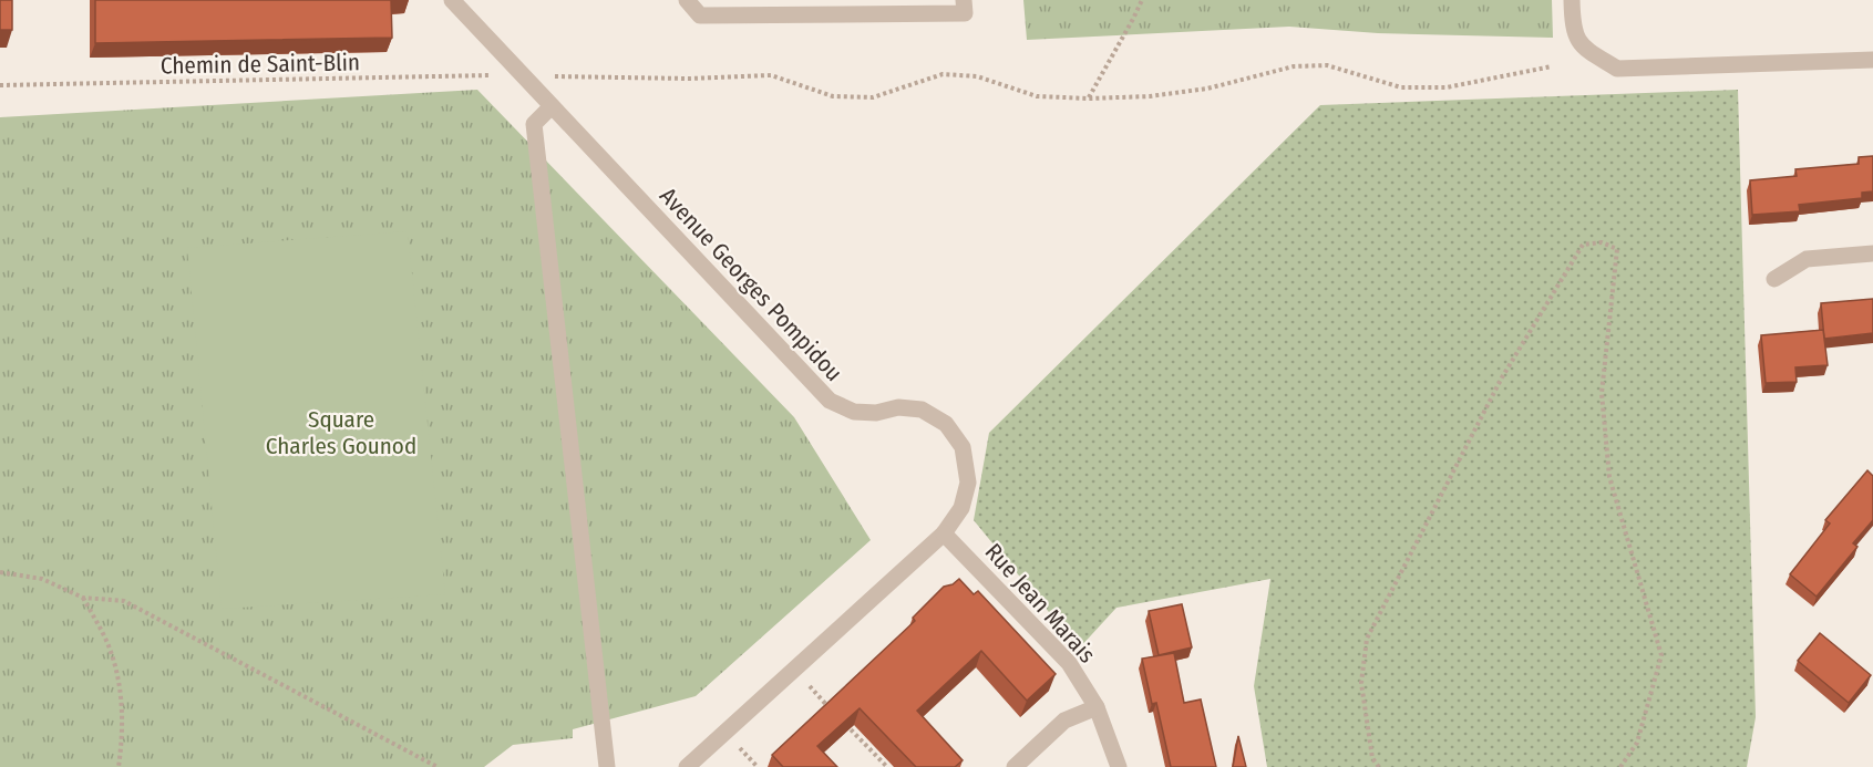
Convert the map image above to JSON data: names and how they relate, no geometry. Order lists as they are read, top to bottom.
{
  "streets": {
    "street": ["Avenue Georges Pompidou", "Rue Jean Marais"],
    "path": ["Chemin de Saint-Blin"]
  },
  "crossings": [
    ["Chemin de Saint-Blin", "Avenue Georges Pompidou"],
    ["Avenue Georges Pompidou", "Rue Jean Marais"]
  ],
  "parks": ["Square Charles Gounod"]
}
